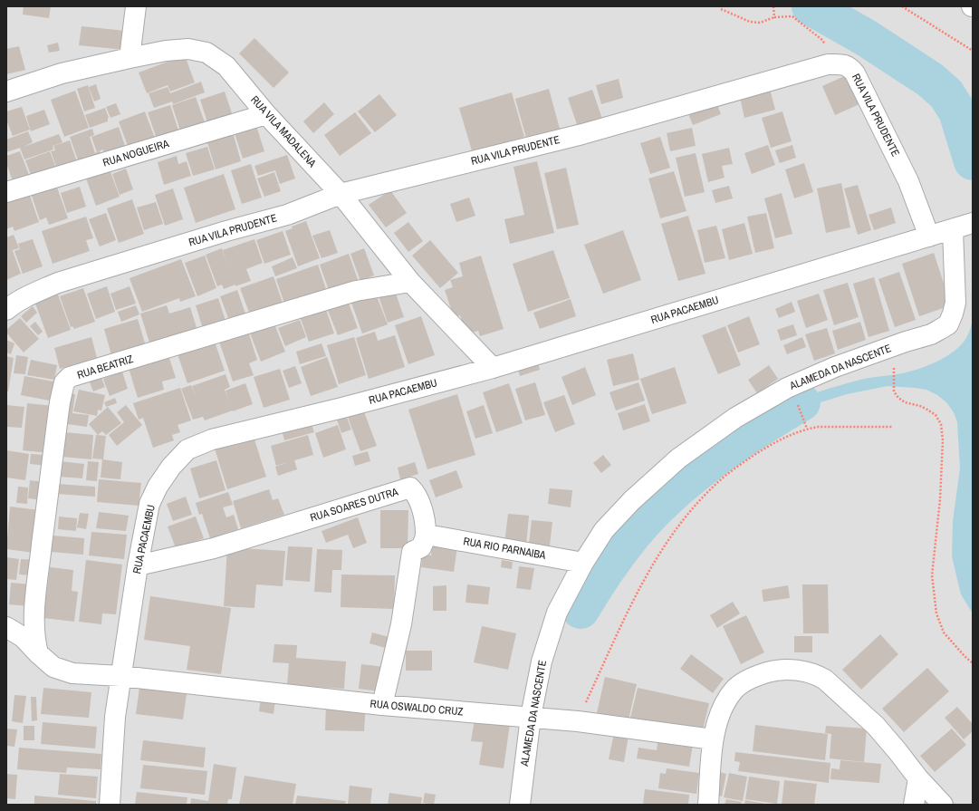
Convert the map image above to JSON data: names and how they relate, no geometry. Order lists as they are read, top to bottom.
{
  "streets": {
    "street": [
      "RUA VILA PRUDENTE",
      "RUA VILA MADALENA",
      "RUA NOGUEIRA",
      "RUA PACAEMBU",
      "RUA BEATRIZ",
      "ALAMEDA DA NASCENTE",
      "RUA SOARES DUTRA",
      "RUA RIO PARNAIBA",
      "RUA OSWALDO CRUZ"
    ]
  },
  "crossings": [
    ["RUA VILA PRUDENTE", "RUA VILA MADALENA"],
    ["RUA VILA PRUDENTE", "RUA PACAEMBU"],
    ["RUA VILA MADALENA", "RUA NOGUEIRA"],
    ["RUA VILA MADALENA", "RUA PACAEMBU"],
    ["RUA VILA MADALENA", "RUA BEATRIZ"],
    ["RUA PACAEMBU", "ALAMEDA DA NASCENTE"],
    ["RUA PACAEMBU", "RUA SOARES DUTRA"],
    ["RUA PACAEMBU", "RUA OSWALDO CRUZ"],
    ["ALAMEDA DA NASCENTE", "RUA RIO PARNAIBA"],
    ["ALAMEDA DA NASCENTE", "RUA OSWALDO CRUZ"],
    ["RUA SOARES DUTRA", "RUA RIO PARNAIBA"]
  ]
}
